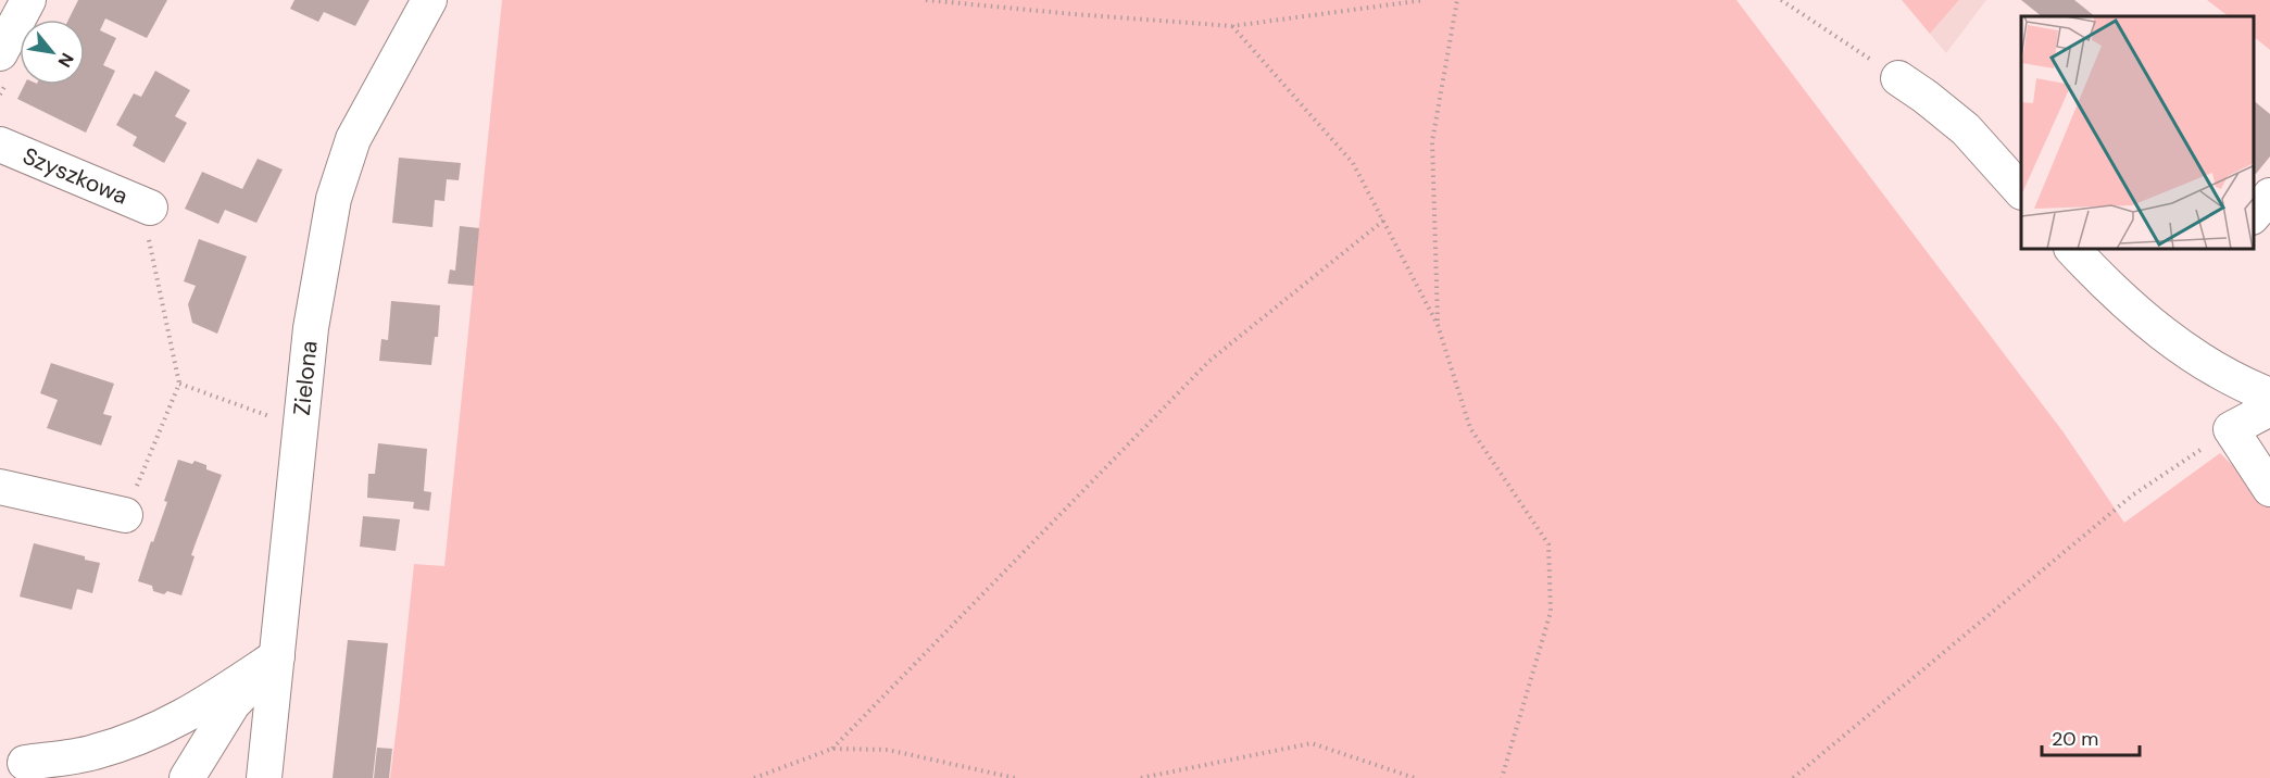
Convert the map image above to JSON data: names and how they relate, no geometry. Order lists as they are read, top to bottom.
{
  "streets": {
    "street": ["Szyszkowa", "Zielona"]
  },
  "scale_bar": "20 m",
  "north": "bottom right"
}
